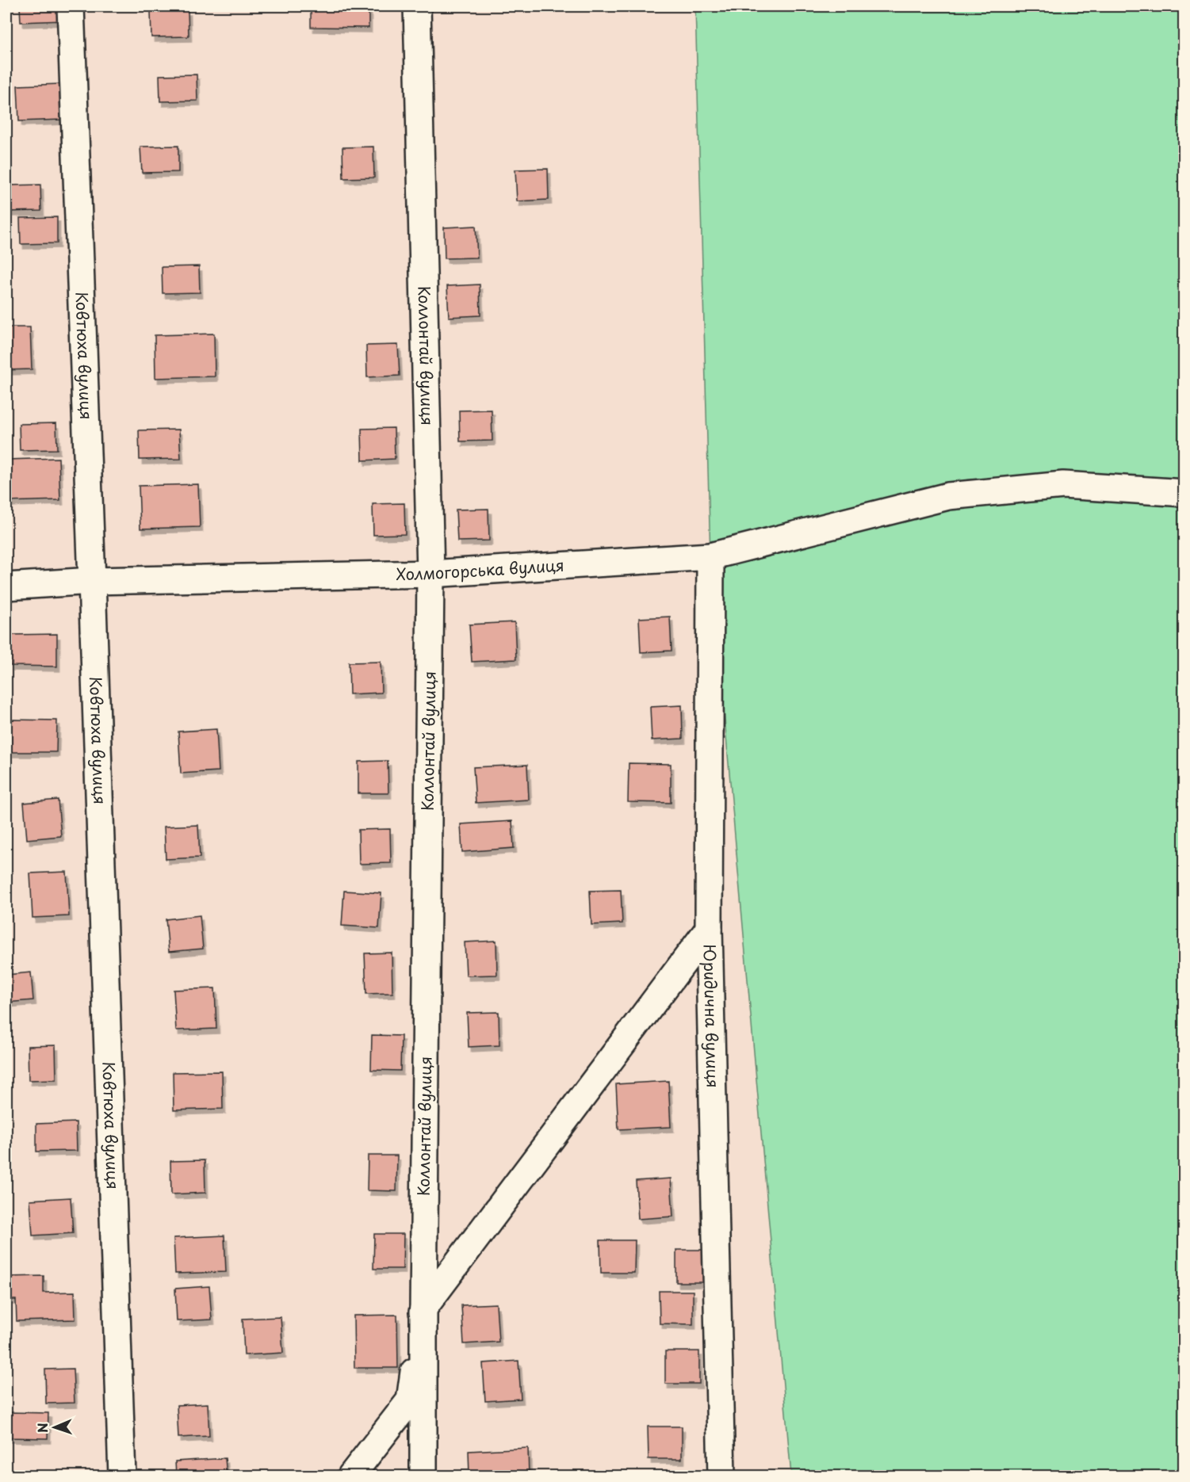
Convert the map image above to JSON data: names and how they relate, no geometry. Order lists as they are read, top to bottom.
{
  "streets": {
    "street": [
      "Ковтюха вулиця",
      "Коллонтай вулиця",
      "Холмогорська вулиця",
      "Юридична вулиця"
    ]
  },
  "crossings": [
    ["Ковтюха вулиця", "Холмогорська вулиця"],
    ["Коллонтай вулиця", "Холмогорська вулиця"],
    ["Холмогорська вулиця", "Юридична вулиця"]
  ],
  "north": "left"
}
